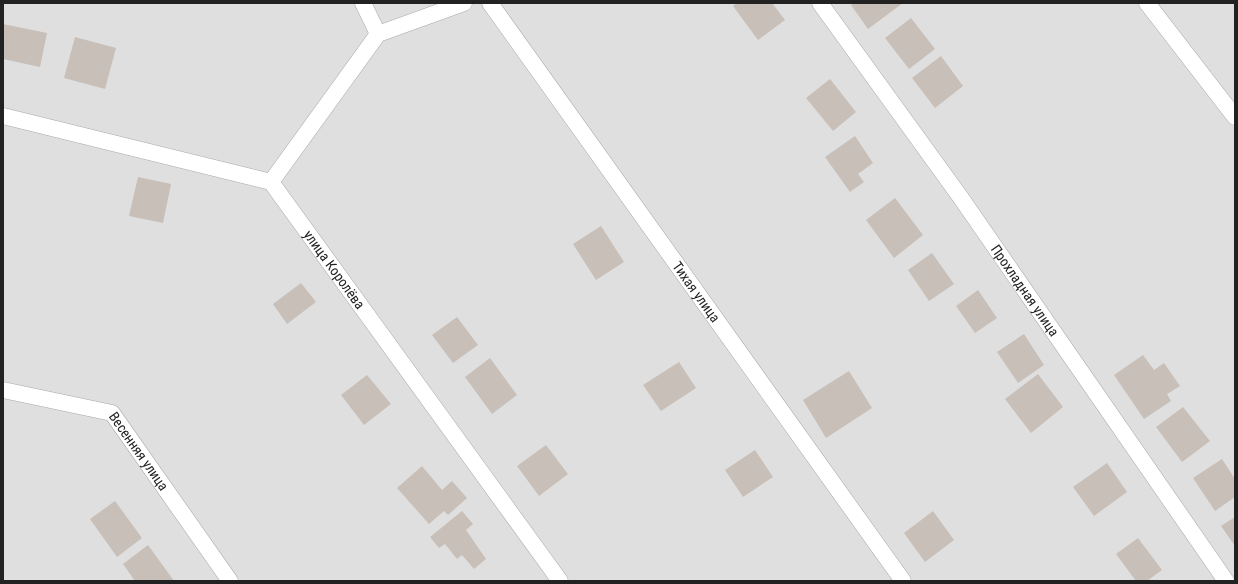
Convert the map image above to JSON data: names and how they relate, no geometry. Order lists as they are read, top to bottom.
{
  "streets": {
    "street": [
      "улица Королёва",
      "Прохладная улица",
      "Тихая улица",
      "Весенняя улица"
    ]
  }
}
